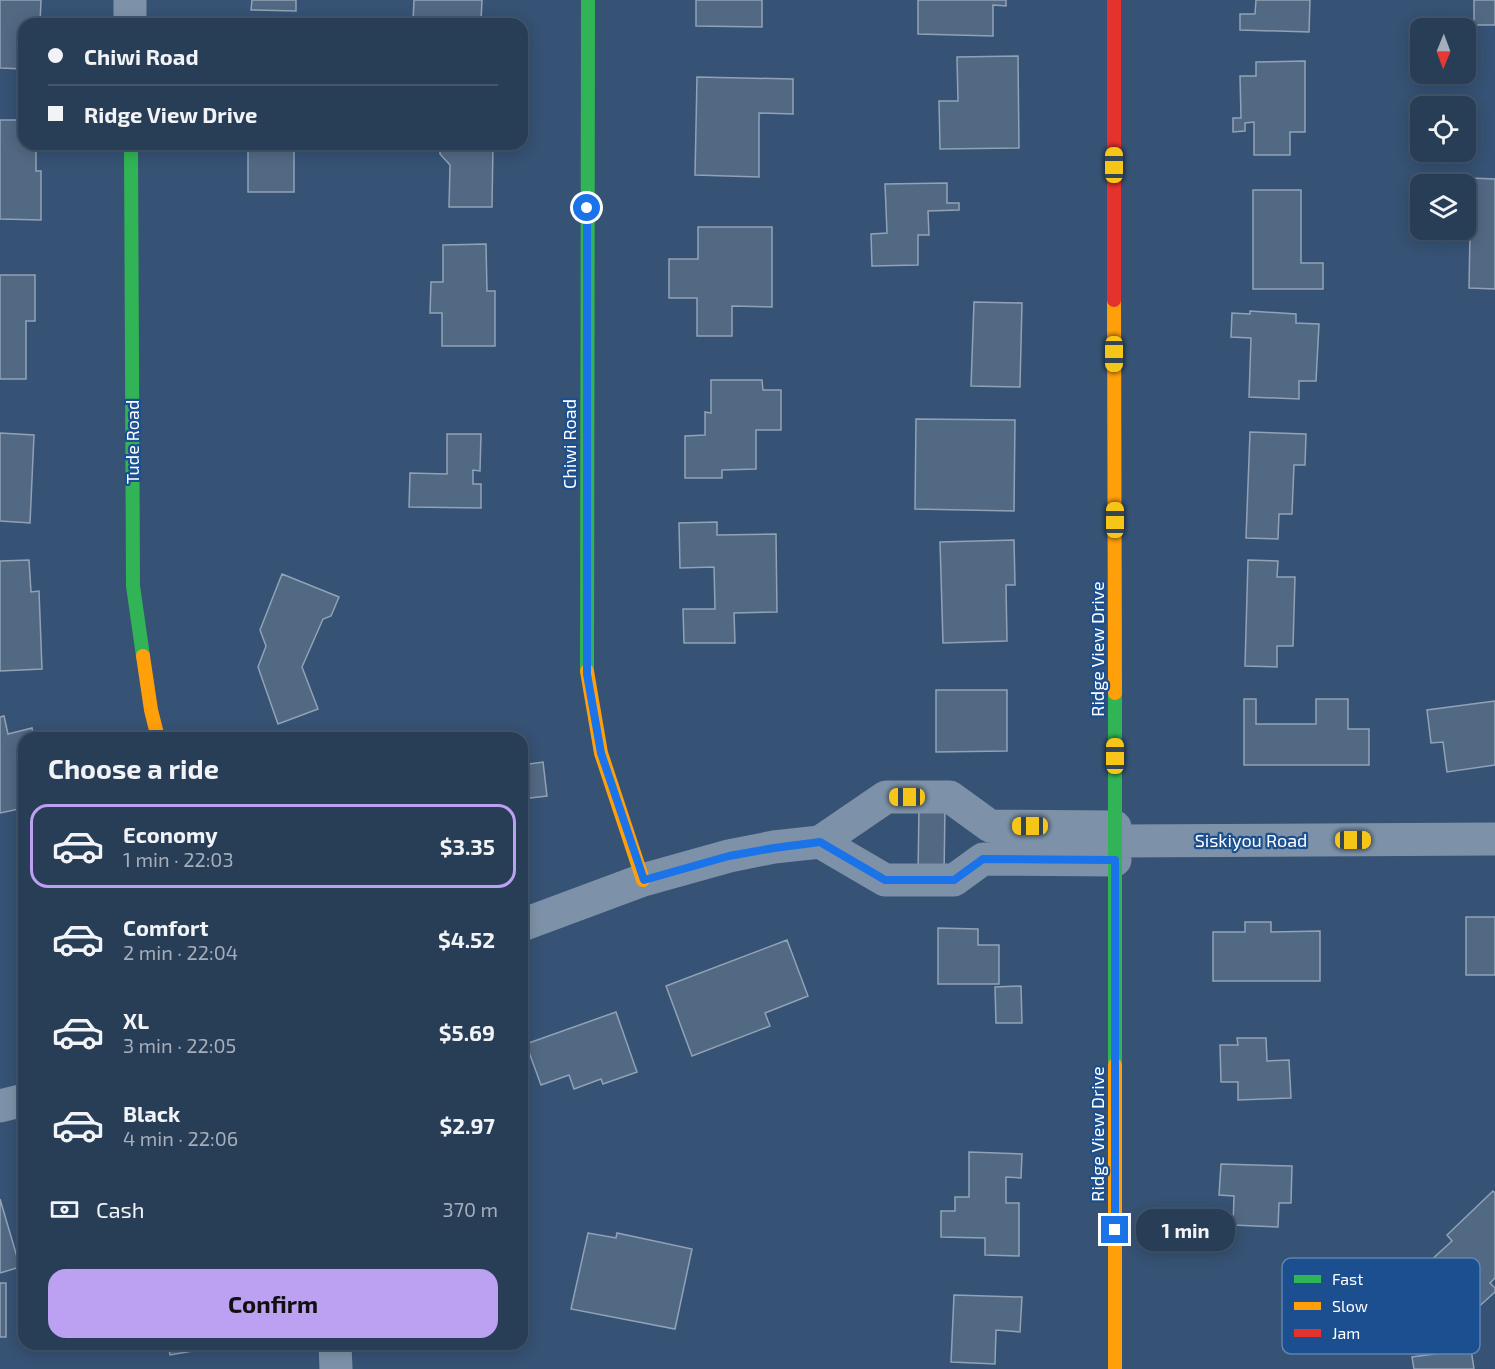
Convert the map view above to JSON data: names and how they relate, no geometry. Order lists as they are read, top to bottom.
{
  "streets": {
    "street": [
      "Tude Road",
      "Chiwi Road",
      "Ridge View Drive",
      "Siskiyou Road"
    ]
  },
  "crossings": [
    ["Chiwi Road", "Siskiyou Road"],
    ["Ridge View Drive", "Siskiyou Road"]
  ],
  "legend": ["Fast", "Slow", "Jam"],
  "north": "bottom",
  "page": {
    "banner": ["Chiwi Road", "Ridge View Drive"],
    "heading": "Choose a ride",
    "list": [
      {
        "name": "Economy",
        "note": "1 min · 22:03",
        "value": "$3.35"
      },
      {
        "name": "Comfort",
        "note": "2 min · 22:04",
        "value": "$4.52"
      },
      {
        "name": "XL",
        "note": "3 min · 22:05",
        "value": "$5.69"
      },
      {
        "name": "Black",
        "note": "4 min · 22:06",
        "value": "$2.97"
      }
    ],
    "pay": ["Cash", "370 m"],
    "bubble": "1 min",
    "buttons": "Confirm"
  }
}
